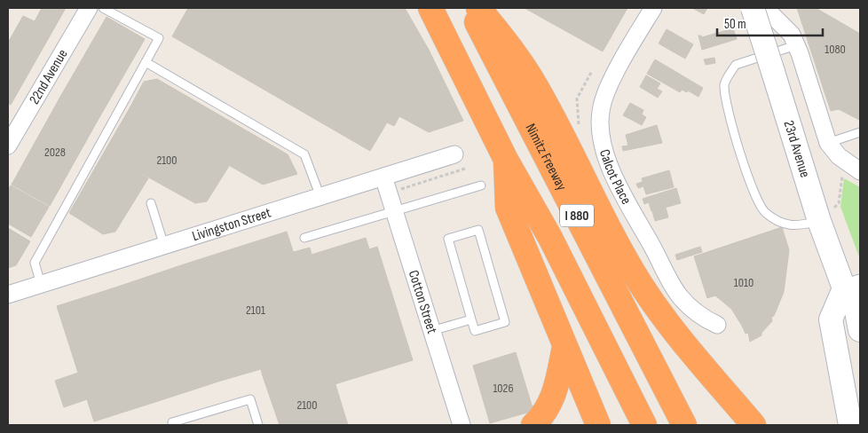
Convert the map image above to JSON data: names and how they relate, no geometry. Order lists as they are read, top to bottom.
{
  "streets": {
    "highway": ["Nimitz Freeway", "I 880"],
    "main road": ["23rd Avenue"],
    "street": [
      "22nd Avenue",
      "Calcot Place",
      "Livingston Street",
      "Cotton Street"
    ]
  },
  "crossings": [
    ["Livingston Street", "Cotton Street"]
  ],
  "house_numbers": [
    "1080",
    "2028",
    "2100",
    "1010",
    "2101",
    "1026",
    "2100"
  ],
  "scale_bar": "50 m"
}
